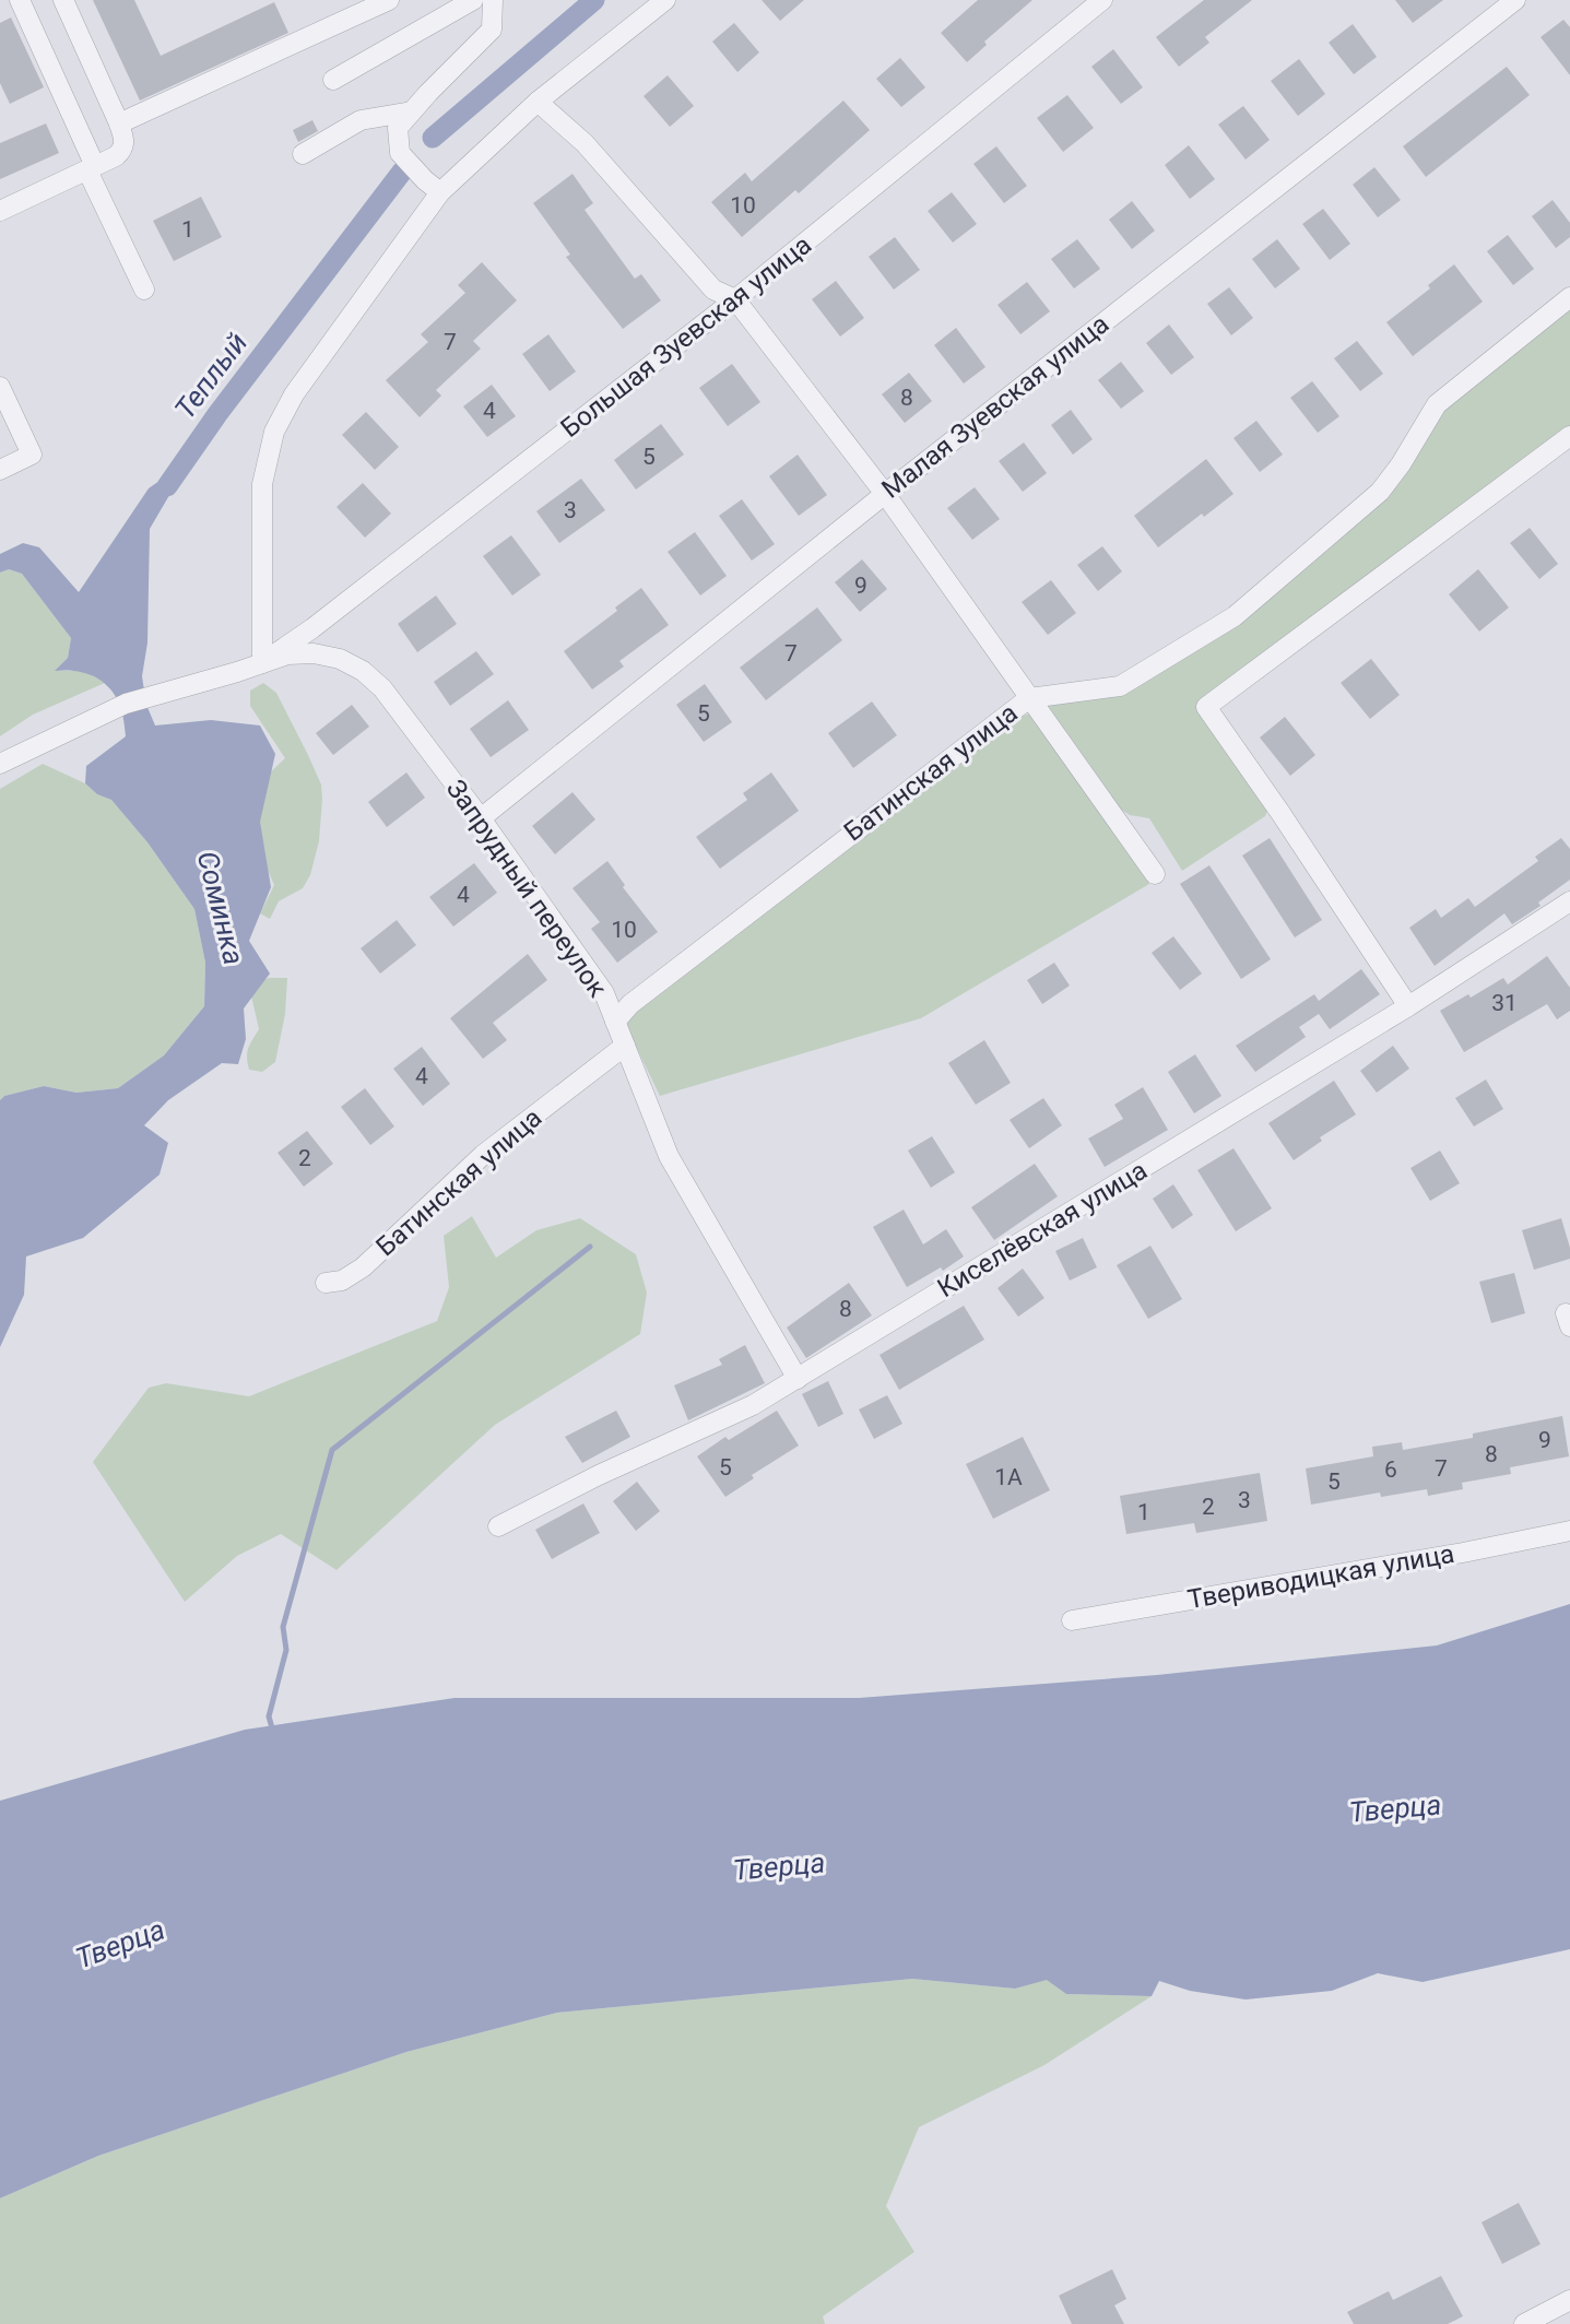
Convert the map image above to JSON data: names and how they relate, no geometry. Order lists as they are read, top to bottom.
{
  "streets": {
    "street": [
      "Большая Зуевская улица",
      "Малая Зуевская улица",
      "Батинская улица",
      "Запрудный переулок",
      "Киселёвская улица",
      "Твериводицкая улица"
    ]
  },
  "crossings": [
    ["Большая Зуевская улица", "Запрудный переулок"],
    ["Малая Зуевская улица", "Запрудный переулок"],
    ["Батинская улица", "Запрудный переулок"],
    ["Запрудный переулок", "Киселёвская улица"]
  ],
  "water": ["Теплый", "Соминка", "Тверца"],
  "house_numbers": [
    "10",
    "1",
    "7",
    "8",
    "4",
    "5",
    "3",
    "9",
    "7",
    "5",
    "4",
    "10",
    "31",
    "4",
    "2",
    "8",
    "9",
    "8",
    "5",
    "7",
    "6",
    "1А",
    "5",
    "3",
    "2",
    "1"
  ]
}
